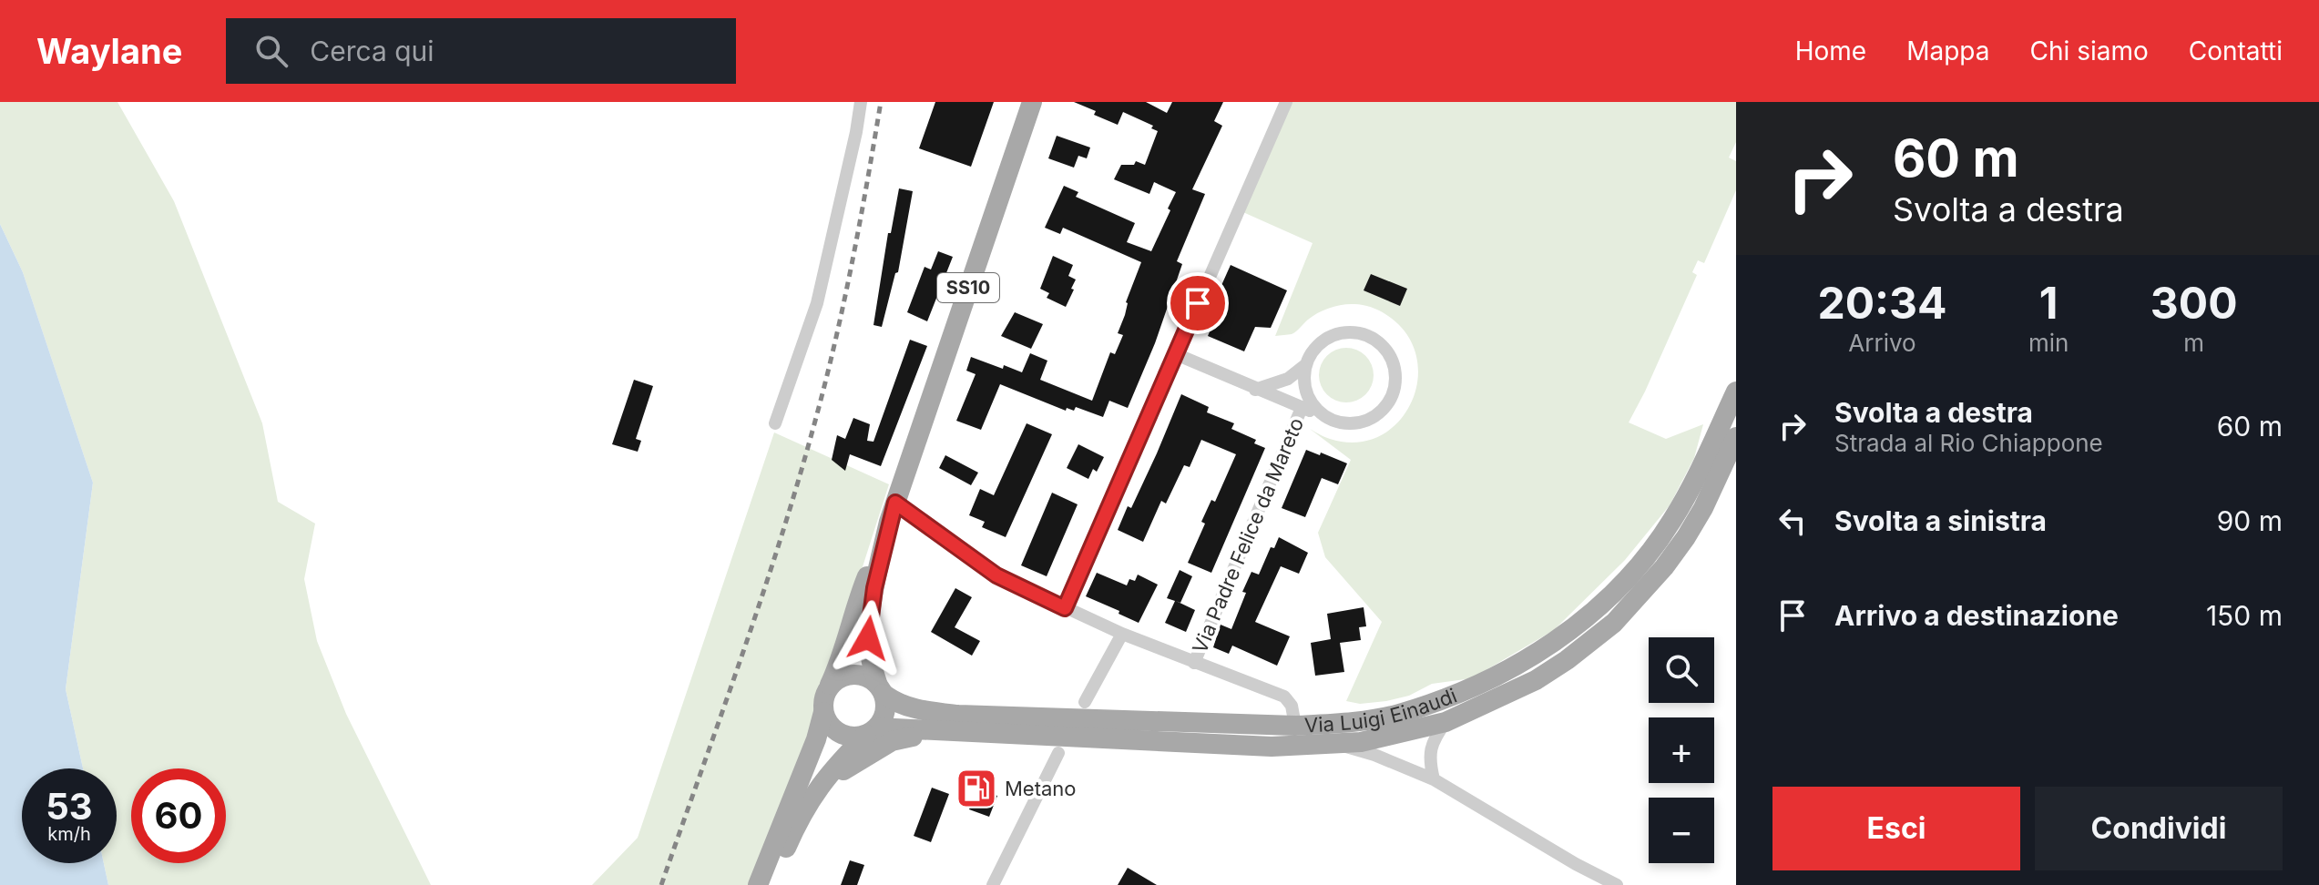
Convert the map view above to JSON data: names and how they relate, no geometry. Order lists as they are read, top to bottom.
{
  "streets": {
    "main road": ["SS10", "Via Luigi Einaudi"],
    "street": ["Via Padre Felice da Mareto"]
  },
  "crossings": [
    ["SS10", "Via Luigi Einaudi"]
  ],
  "places": {
    "fuel station": ["Metano"]
  },
  "page": {
    "header": "Waylane",
    "search": "Cerca qui",
    "nav": [
      "Home",
      "Mappa",
      "Chi siamo",
      "Contatti"
    ],
    "turn": ["60 m", "Svolta a destra"],
    "eta": [
      "20:34",
      "Arrivo",
      "1",
      "min",
      "300",
      "m"
    ],
    "list": [
      {
        "name": "Svolta a destra",
        "note": "Strada al Rio Chiappone",
        "value": "60 m"
      },
      {
        "name": "Svolta a sinistra",
        "value": "90 m"
      },
      {
        "name": "Arrivo a destinazione",
        "value": "150 m"
      }
    ],
    "map_buttons": ["+", "−"],
    "speed": "53 km/h",
    "limit": "60",
    "buttons": ["Esci", "Condividi"]
  }
}
